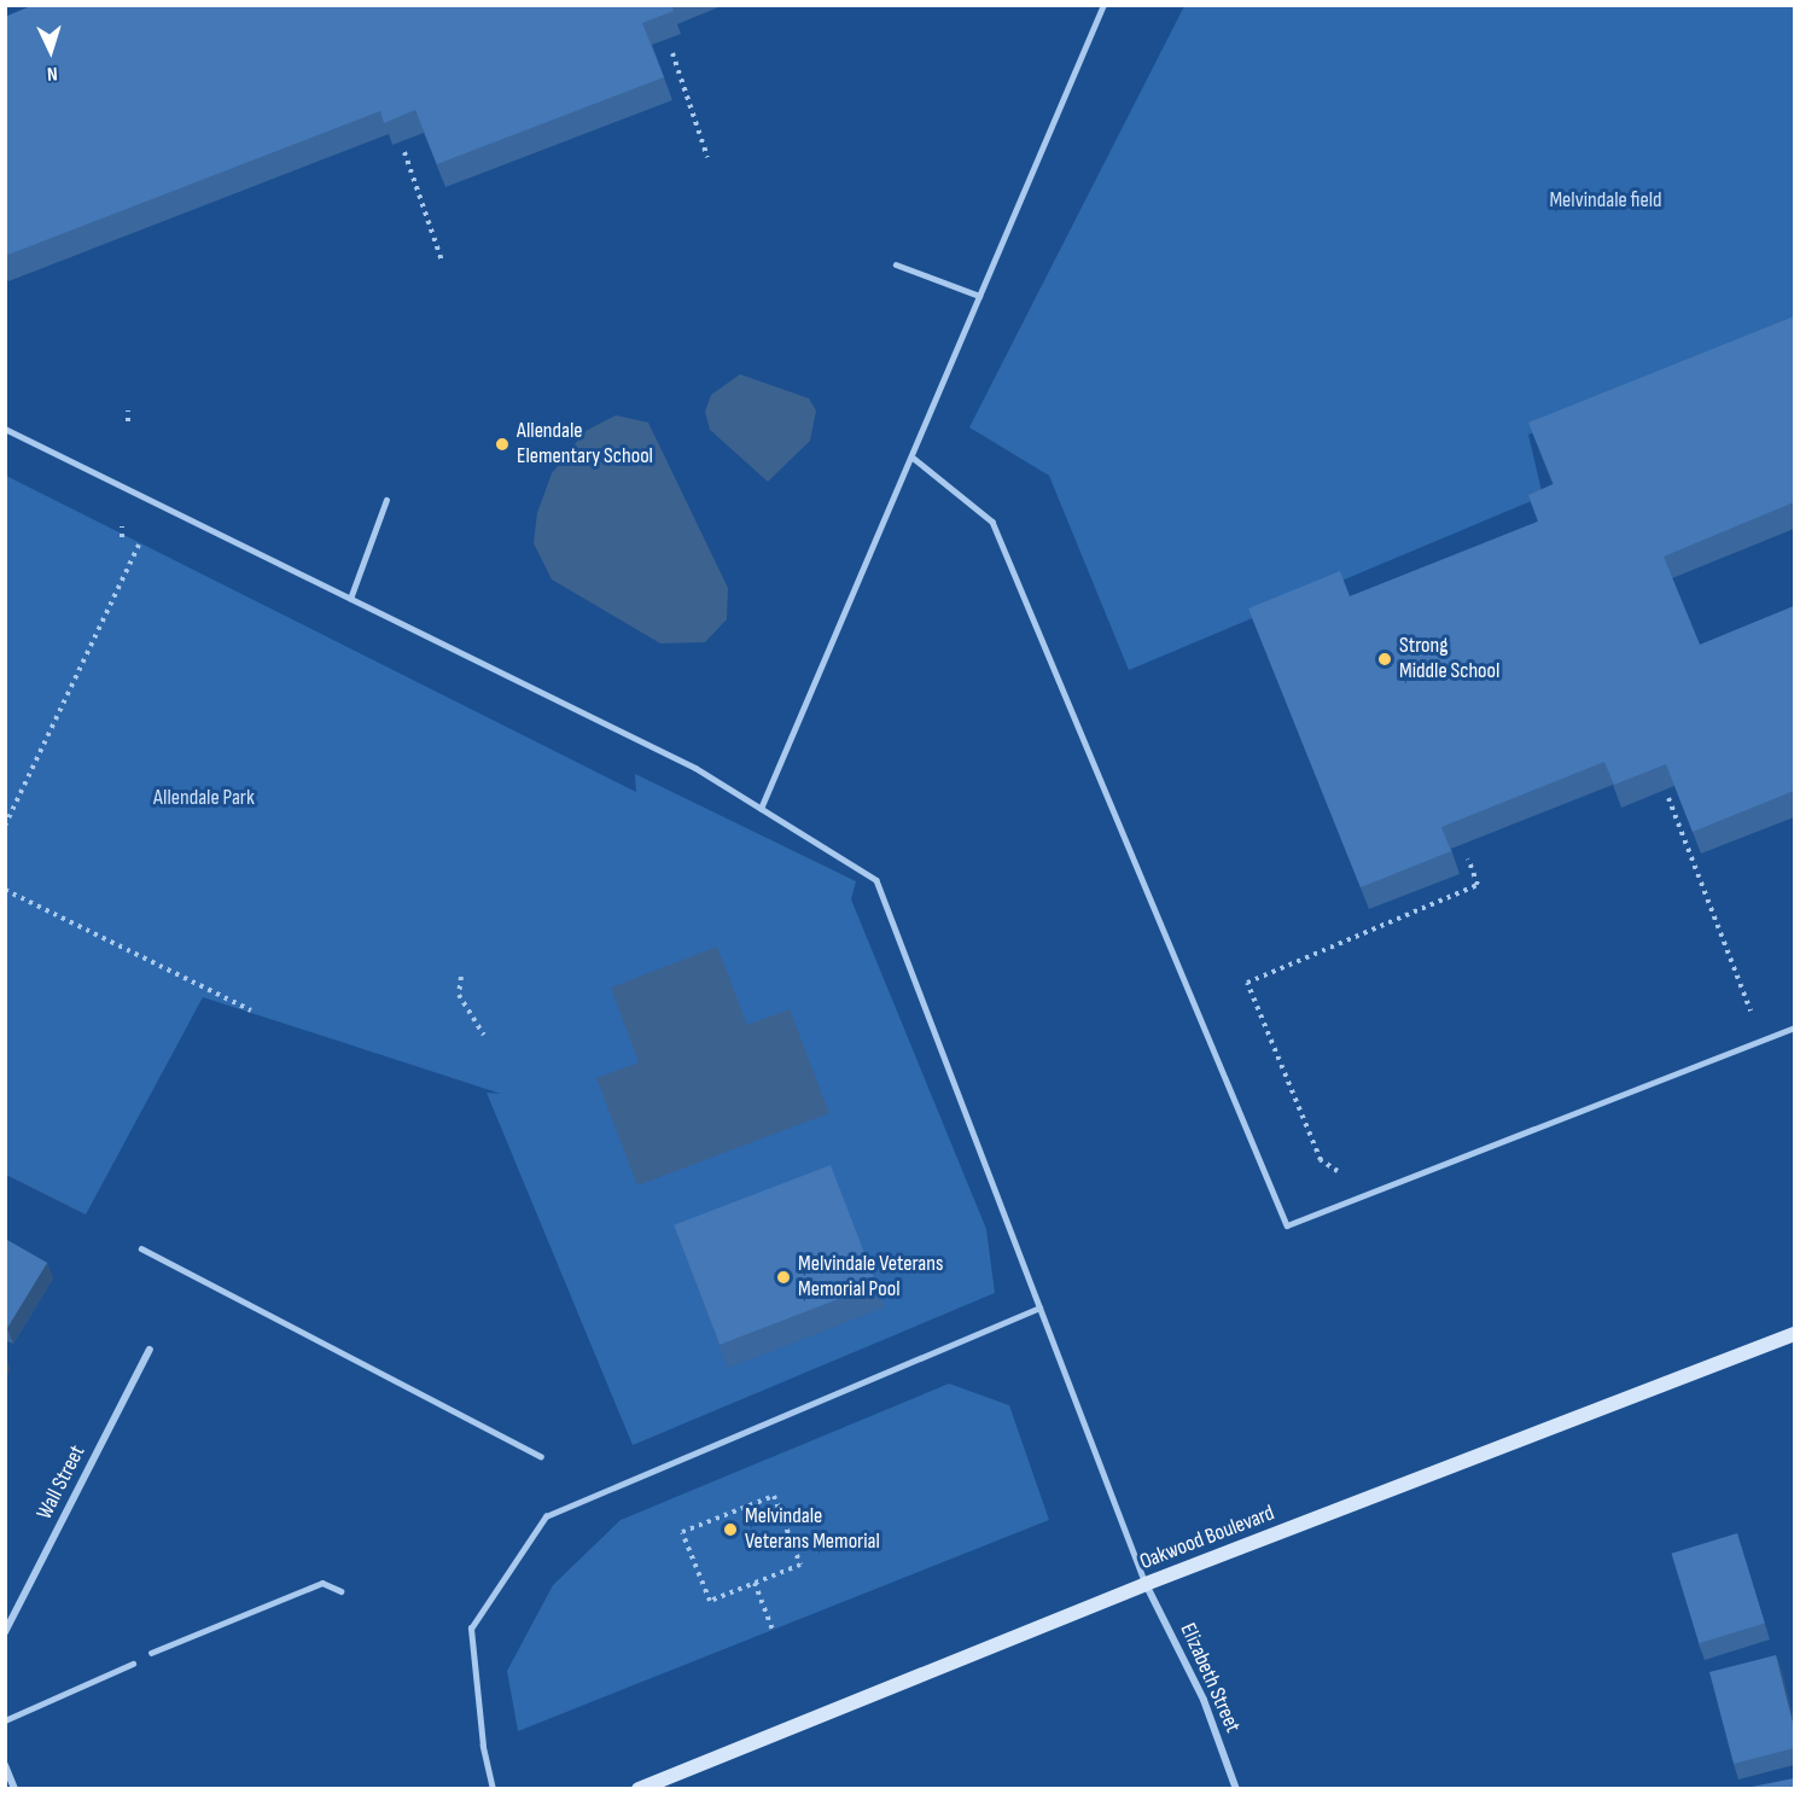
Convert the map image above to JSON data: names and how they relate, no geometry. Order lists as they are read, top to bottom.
{
  "streets": {
    "main road": ["Oakwood Boulevard"],
    "street": ["Wall Street", "Elizabeth Street"]
  },
  "crossings": [
    ["Oakwood Boulevard", "Elizabeth Street"]
  ],
  "parks": ["Melvindale field", "Allendale Park"],
  "places": [
    "Allendale Elementary School",
    "Strong Middle School",
    "Melvindale Veterans Memorial Pool",
    "Melvindale Veterans Memorial"
  ],
  "north": "bottom"
}
